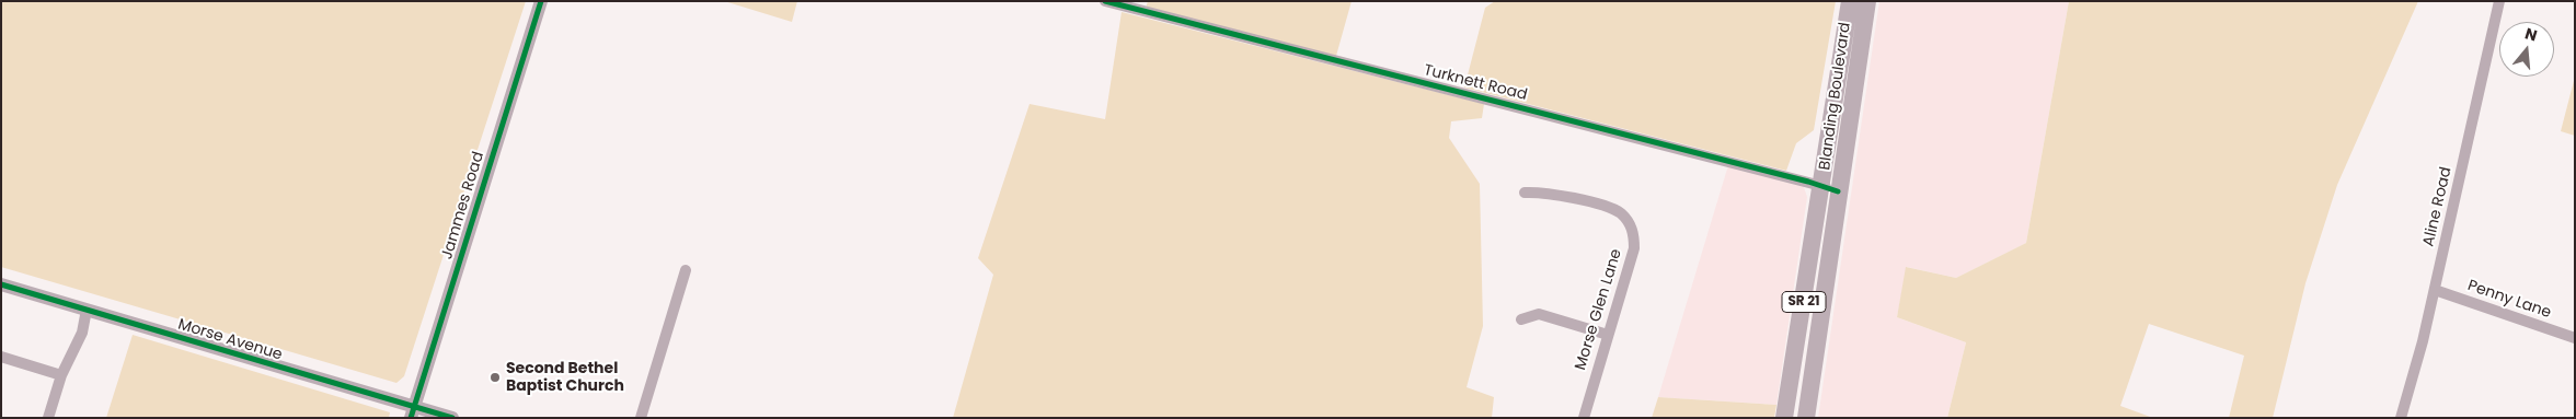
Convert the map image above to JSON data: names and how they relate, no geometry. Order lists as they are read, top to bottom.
{
  "streets": {
    "main road": ["Blanding Boulevard", "SR 21"],
    "street": [
      "Turknett Road",
      "Jammes Road",
      "Aline Road",
      "Penny Lane",
      "Morse Glen Lane",
      "Morse Avenue"
    ]
  },
  "crossings": [
    ["Turknett Road", "Blanding Boulevard"],
    ["Jammes Road", "Morse Avenue"],
    ["Aline Road", "Penny Lane"]
  ],
  "places": ["Second Bethel Baptist Church"],
  "north": "top"
}
